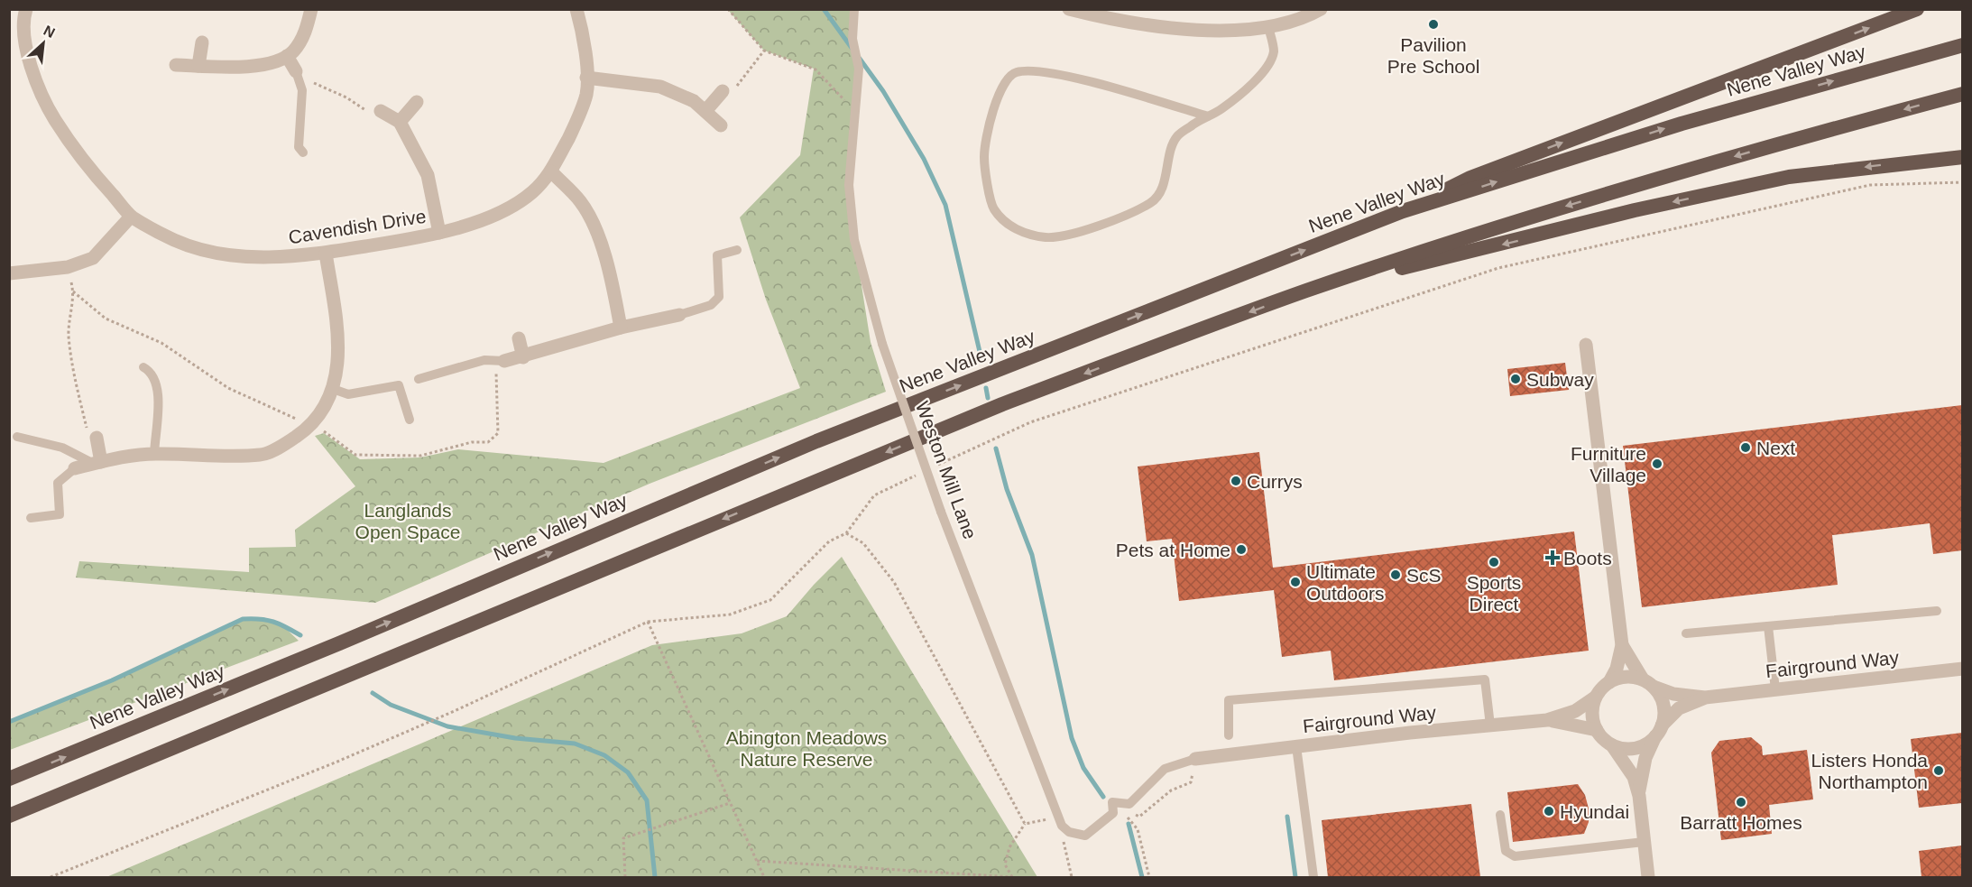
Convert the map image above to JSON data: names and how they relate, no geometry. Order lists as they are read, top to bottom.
{
  "streets": {
    "highway": ["Nene Valley Way"],
    "street": ["Cavendish Drive", "Fairground Way"],
    "lane": ["Weston Mill Lane"]
  },
  "parks": ["Langlands Open Space", "Abington Meadows Nature Reserve"],
  "places": {
    "other": [
      "Pavilion Pre School",
      "Subway",
      "Next",
      "Furniture Village",
      "Currys",
      "Pets at Home",
      "Sports Direct",
      "ScS",
      "Ultimate Outdoors",
      "Listers Honda Northampton",
      "Barratt Homes",
      "Hyundai"
    ],
    "health": ["Boots"]
  },
  "north": "top right"
}
